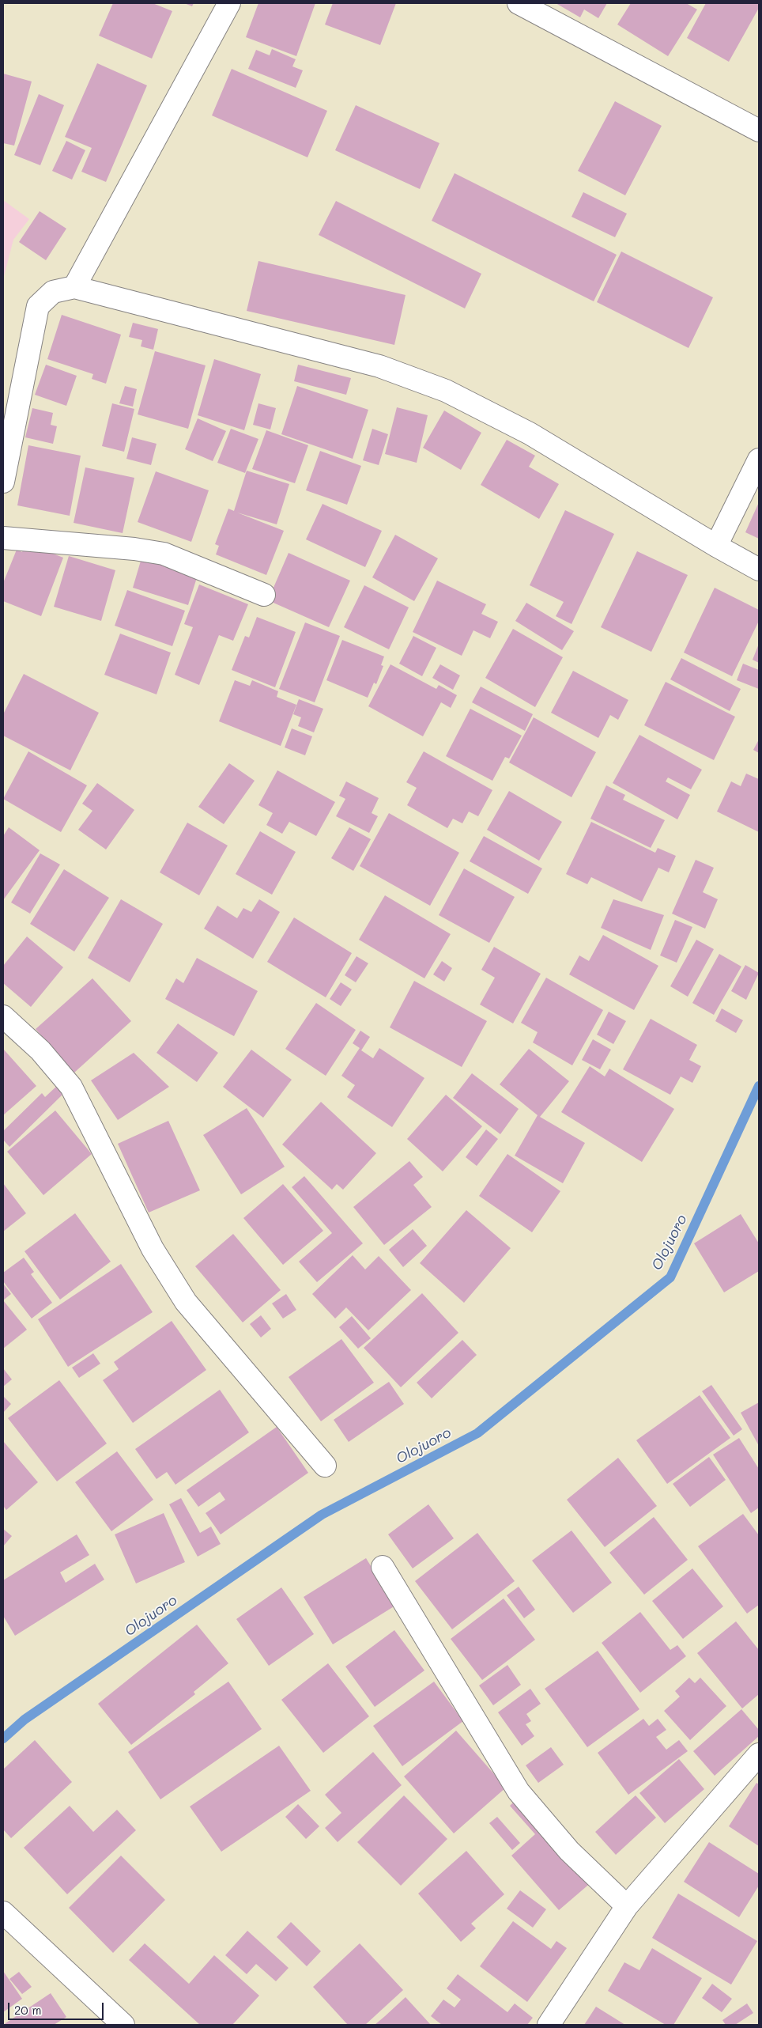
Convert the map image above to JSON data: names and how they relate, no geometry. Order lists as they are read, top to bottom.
{
  "water": ["Olojuoro"],
  "scale_bar": "20 m"
}
